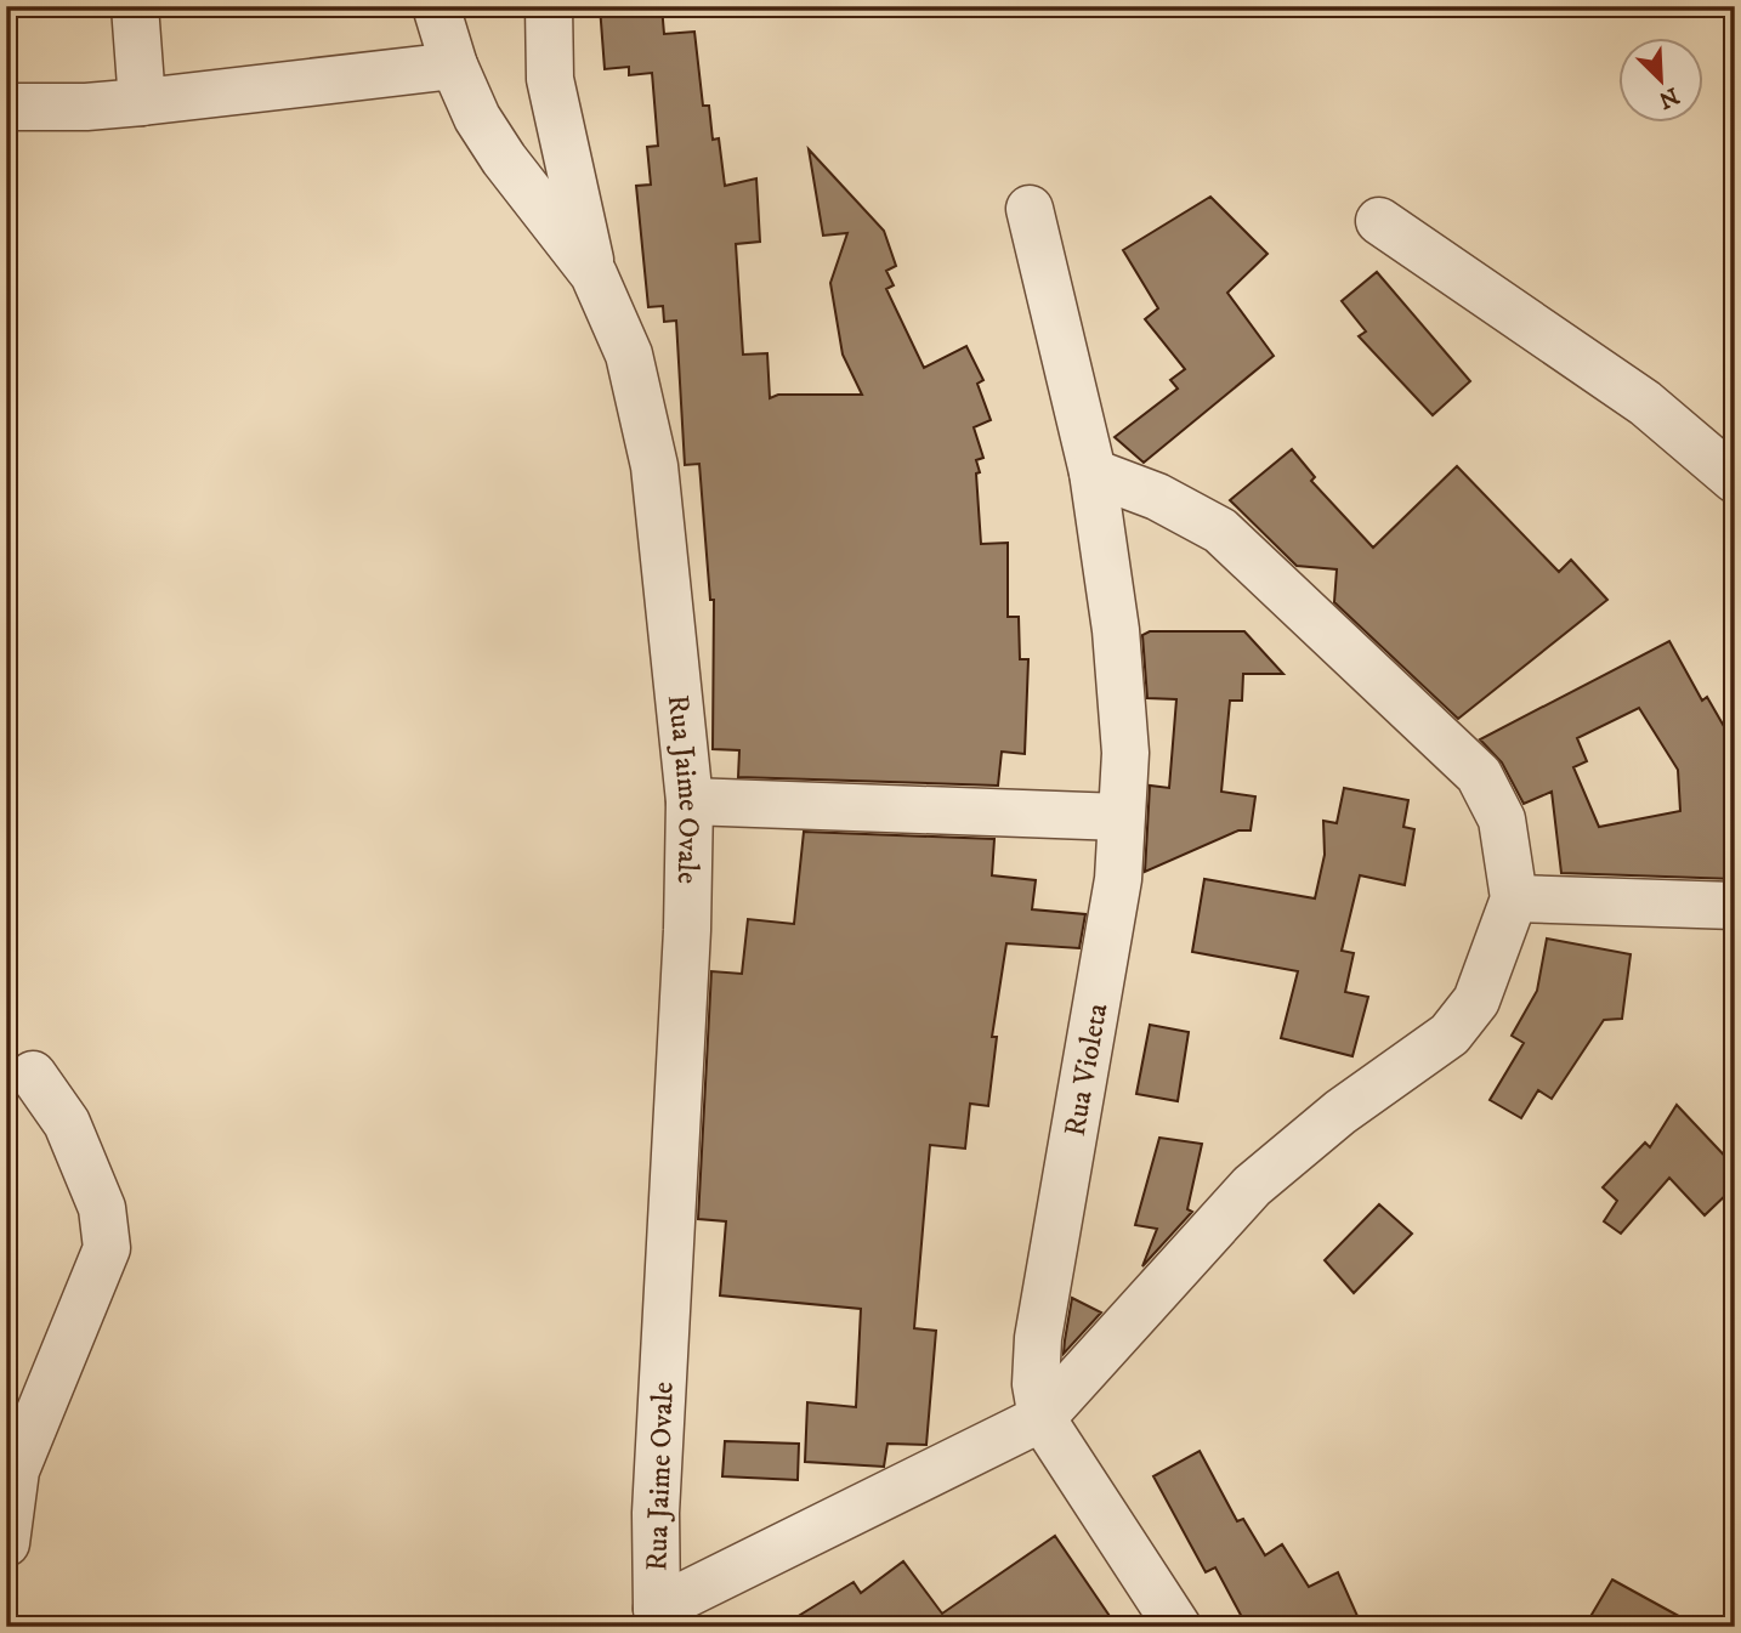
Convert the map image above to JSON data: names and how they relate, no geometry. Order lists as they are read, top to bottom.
{
  "streets": {
    "street": ["Rua Jaime Ovale", "Rua Violeta"]
  },
  "north": "bottom right"
}
